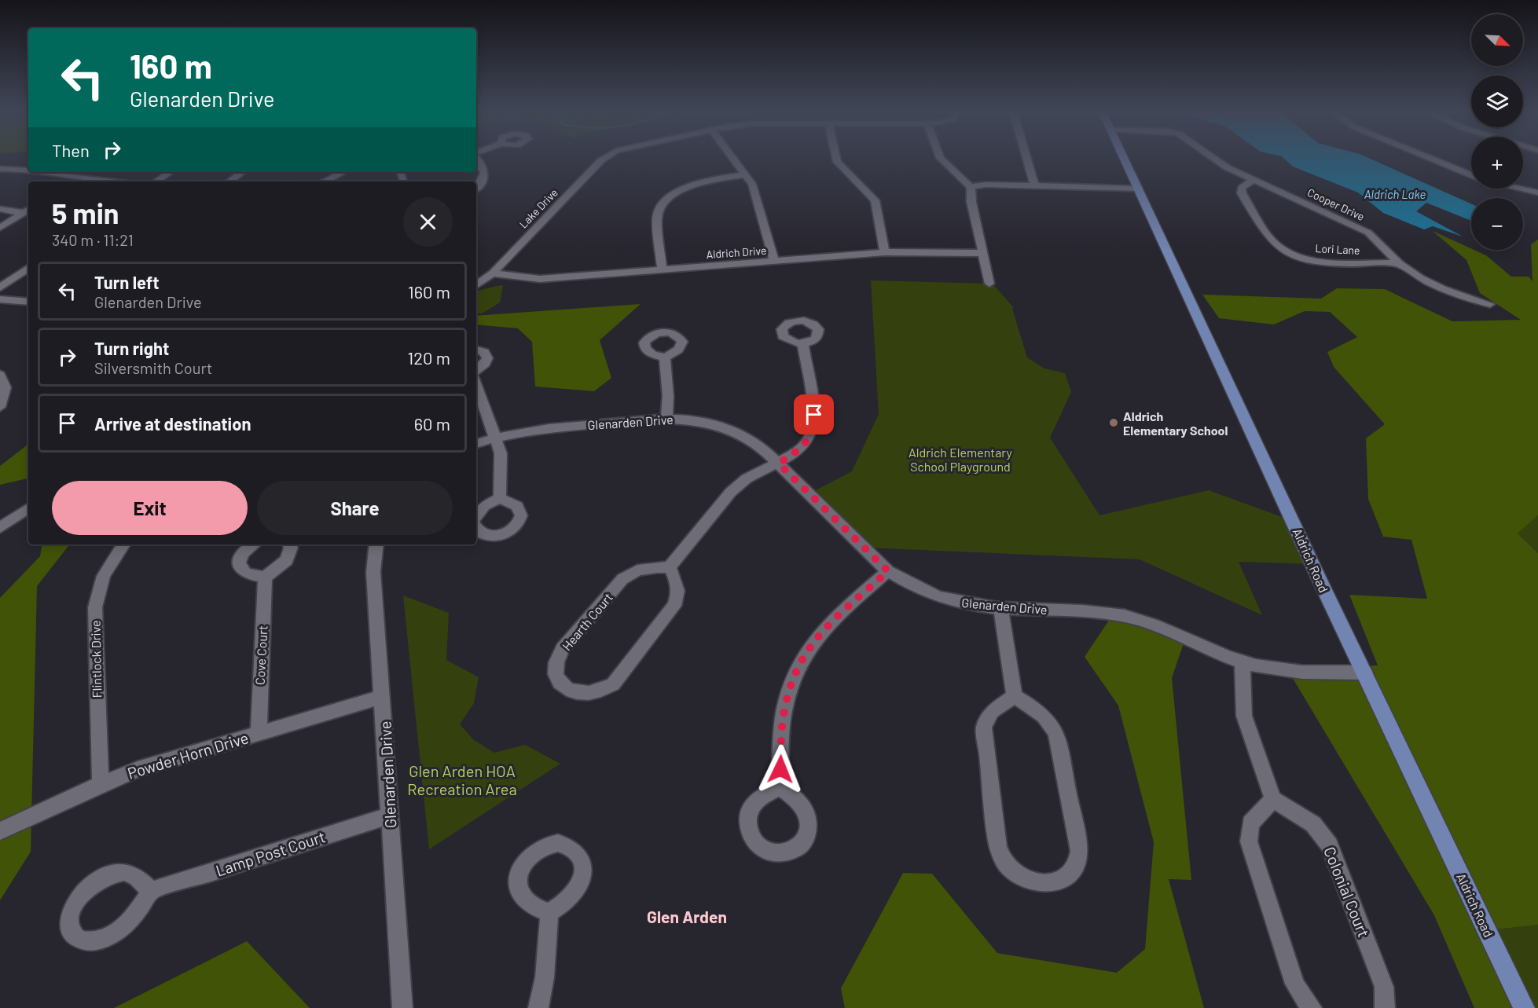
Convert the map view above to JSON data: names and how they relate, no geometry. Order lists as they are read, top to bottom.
{
  "streets": {
    "main road": ["Aldrich Road"],
    "street": [
      "Cooper Drive",
      "Lake Drive",
      "Lori Lane",
      "Aldrich Drive",
      "Glenarden Drive",
      "Hearth Court",
      "Cove Court",
      "Flintlock Drive",
      "Powder Horn Drive",
      "Lamp Post Court",
      "Colonial Court"
    ]
  },
  "crossings": [
    ["Cooper Drive", "Lori Lane"],
    ["Lake Drive", "Aldrich Drive"],
    ["Glenarden Drive", "Aldrich Road"],
    ["Glenarden Drive", "Powder Horn Drive"],
    ["Glenarden Drive", "Lamp Post Court"],
    ["Cove Court", "Powder Horn Drive"],
    ["Flintlock Drive", "Powder Horn Drive"]
  ],
  "districts": ["Glen Arden"],
  "water": ["Aldrich Lake"],
  "parks": ["Aldrich Elementary School Playground", "Glen Arden HOA Recreation Area"],
  "places": ["Aldrich Elementary School"],
  "north": "bottom right",
  "page": {
    "map_buttons": ["+", "−"],
    "turn": ["160 m", "Glenarden Drive"],
    "then": "Then",
    "heading": ["5 min", "340 m · 11:21"],
    "list": [
      {
        "name": "Turn left",
        "note": "Glenarden Drive",
        "value": "160 m"
      },
      {
        "name": "Turn right",
        "note": "Silversmith Court",
        "value": "120 m"
      },
      {
        "name": "Arrive at destination",
        "value": "60 m"
      }
    ],
    "buttons": ["Exit", "Share"]
  }
}
